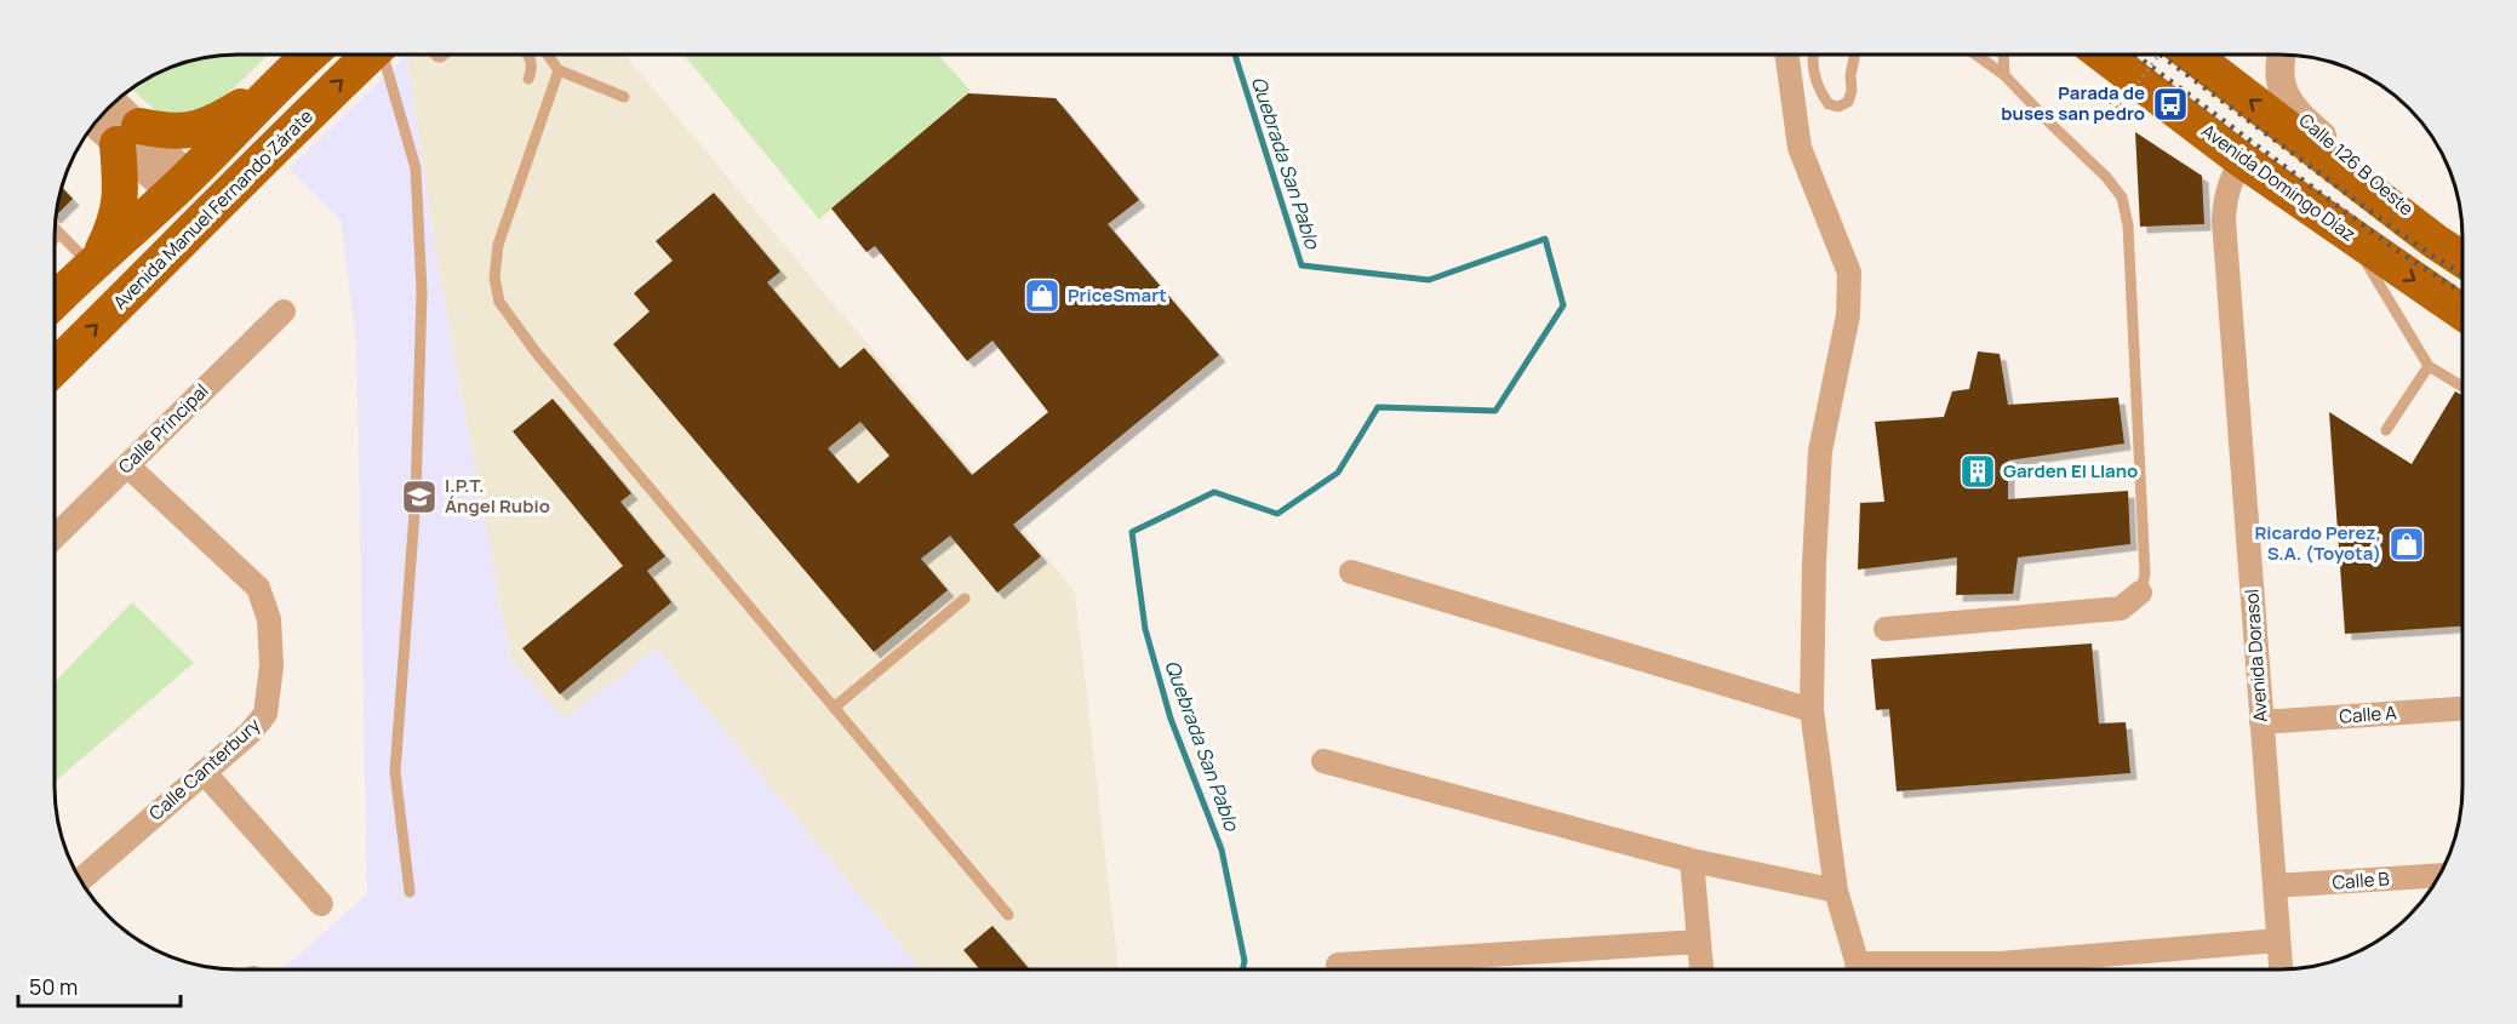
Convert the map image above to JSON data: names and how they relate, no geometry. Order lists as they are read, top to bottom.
{
  "streets": {
    "main road": ["Avenida Domingo Díaz", "Avenida Manuel Fernando Zárate"],
    "street": [
      "Calle 126 B Oeste",
      "Calle Principal",
      "Avenida Dorasol",
      "Calle A",
      "Calle Canterbury",
      "Calle B"
    ]
  },
  "crossings": [
    ["Avenida Domingo Díaz", "Avenida Dorasol"],
    ["Calle Principal", "Calle Canterbury"],
    ["Avenida Dorasol", "Calle A"],
    ["Avenida Dorasol", "Calle B"]
  ],
  "water": ["Quebrada San Pablo"],
  "places": {
    "bus stop": ["Parada de buses san pedro"],
    "shop": ["PriceSmart", "Ricardo Perez, S.A. (Toyota)"],
    "building": ["Garden El Llano"],
    "school or university": ["I.P.T. Ángel Rubio"]
  },
  "scale_bar": "50 m"
}
